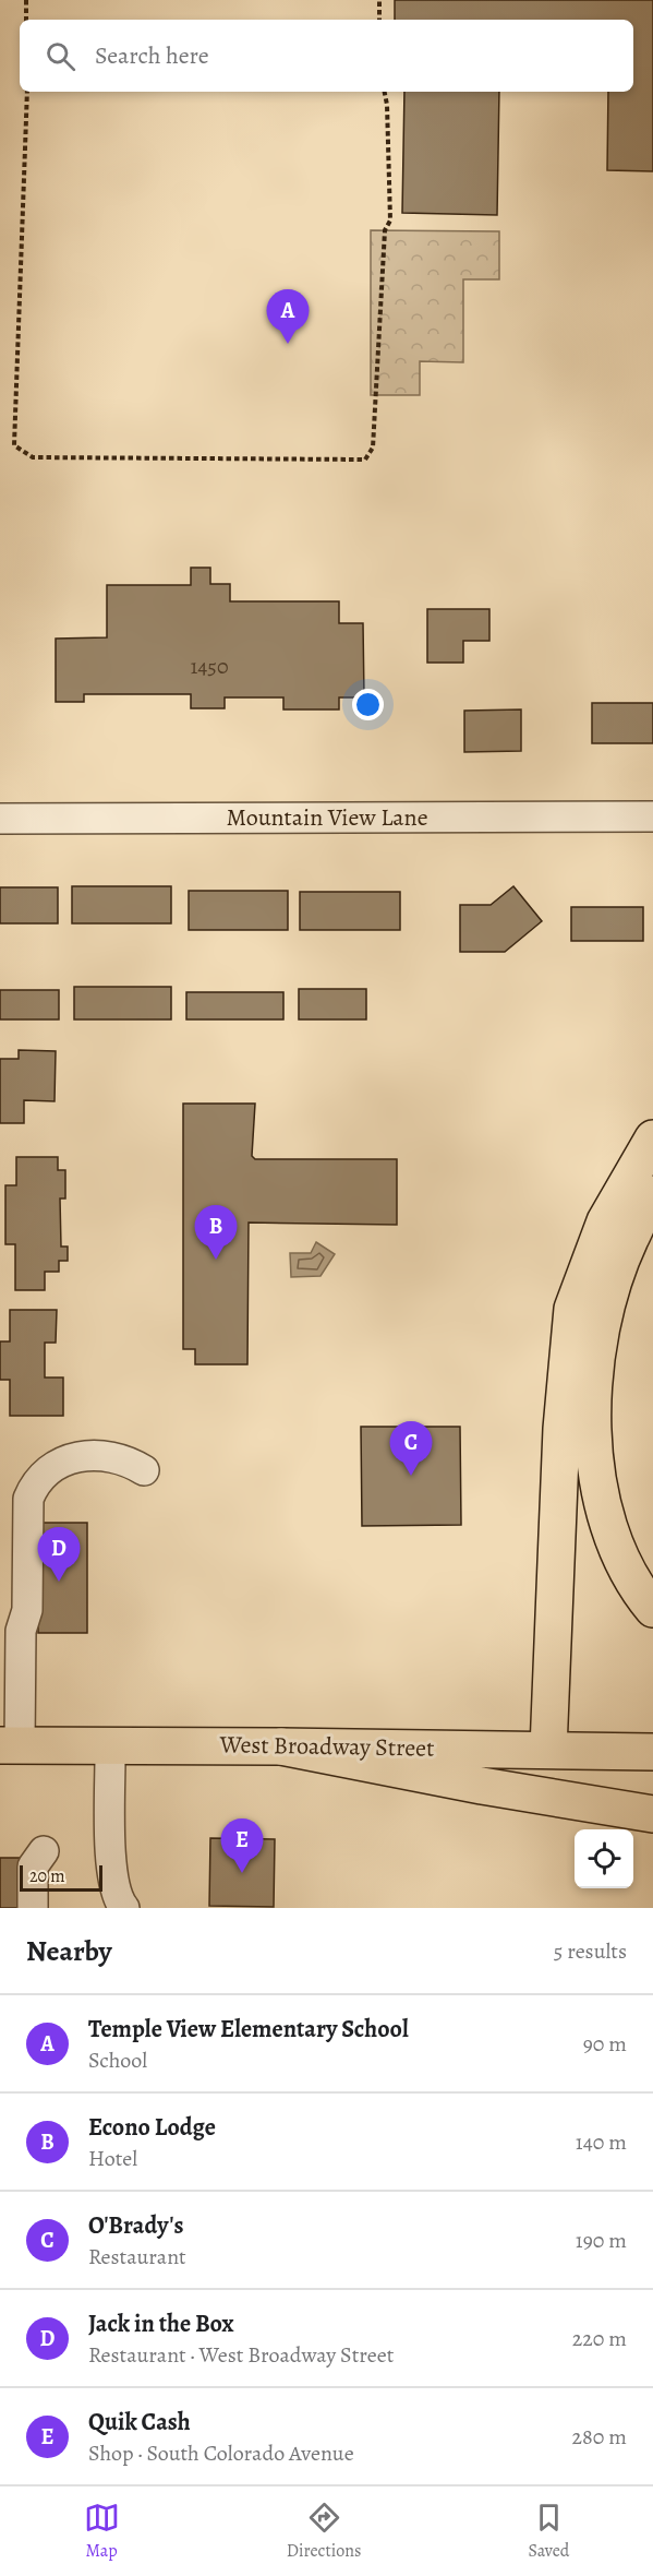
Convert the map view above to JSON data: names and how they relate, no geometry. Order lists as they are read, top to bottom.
{
  "streets": {
    "main road": ["West Broadway Street"],
    "street": ["Mountain View Lane"]
  },
  "house_numbers": ["1450"],
  "scale_bar": "20 m",
  "page": {
    "search": "Search here",
    "pins": [
      "A",
      "B",
      "C",
      "D",
      "E"
    ],
    "scale": "20 m",
    "heading": ["Nearby", "5 results"],
    "list": [
      {
        "mark": "A",
        "name": "Temple View Elementary School",
        "note": "School",
        "value": "90 m"
      },
      {
        "mark": "B",
        "name": "Econo Lodge",
        "note": "Hotel",
        "value": "140 m"
      },
      {
        "mark": "C",
        "name": "O'Brady's",
        "note": "Restaurant",
        "value": "190 m"
      },
      {
        "mark": "D",
        "name": "Jack in the Box",
        "note": "Restaurant · West Broadway Street",
        "value": "220 m"
      },
      {
        "mark": "E",
        "name": "Quik Cash",
        "note": "Shop · South Colorado Avenue",
        "value": "280 m"
      }
    ],
    "nav": ["Map", "Directions", "Saved"]
  }
}
